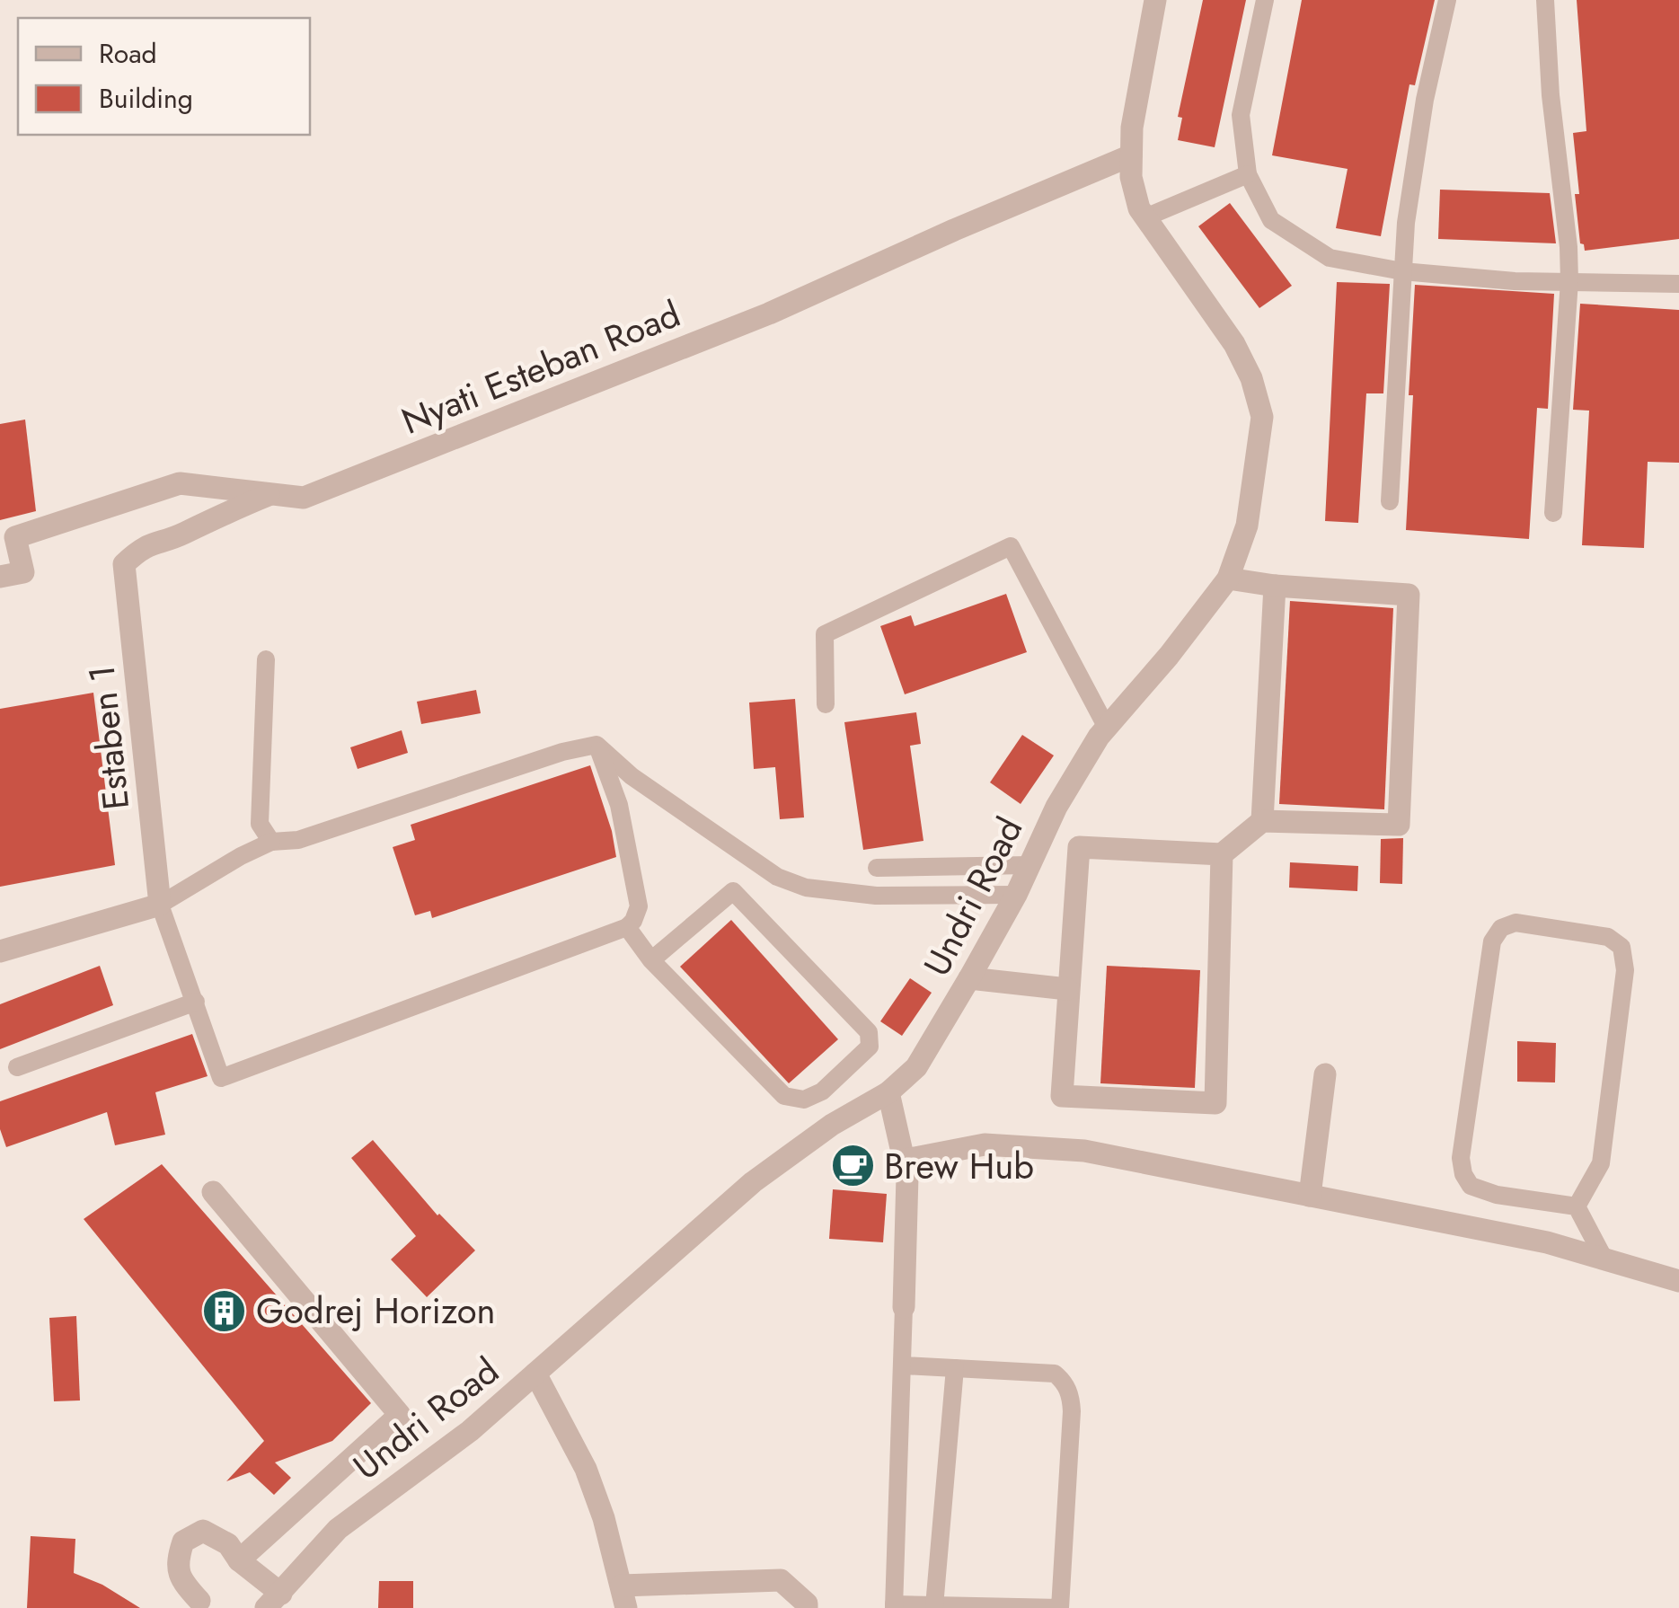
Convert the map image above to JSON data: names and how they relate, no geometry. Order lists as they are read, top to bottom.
{
  "streets": {
    "street": ["Nyati Esteban Road", "Estaben 1", "Undri Road"]
  },
  "crossings": [
    ["Nyati Esteban Road", "Estaben 1"],
    ["Nyati Esteban Road", "Undri Road"]
  ],
  "places": {
    "cafe": ["Brew Hub"],
    "building": ["Godrej Horizon"]
  },
  "legend": ["Road", "Building"]
}
